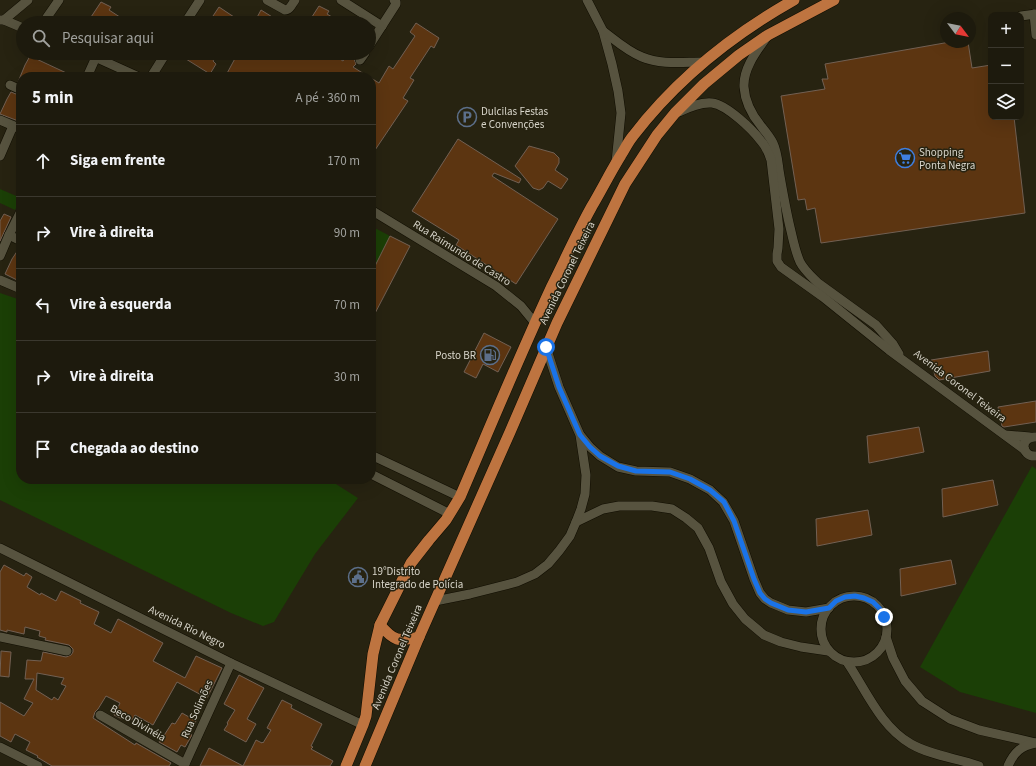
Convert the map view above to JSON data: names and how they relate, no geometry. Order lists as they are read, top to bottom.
{
  "streets": {
    "highway": ["Avenida Coronel Teixeira"],
    "street": [
      "Rua Raimundo de Castro",
      "Avenida Rio Negro",
      "Rua Solimões",
      "Beco Divinéia"
    ]
  },
  "crossings": [
    ["Rua Raimundo de Castro", "Avenida Coronel Teixeira"],
    ["Avenida Coronel Teixeira", "Avenida Rio Negro"],
    ["Avenida Rio Negro", "Rua Solimões"],
    ["Rua Solimões", "Beco Divinéia"]
  ],
  "places": {
    "parking": ["Dulcilas Festas e Convenções"],
    "supermarket": ["Shopping Ponta Negra"],
    "fuel station": ["Posto BR"],
    "public building": ["19°Distrito Integrado de Polícia"]
  },
  "north": "bottom right",
  "page": {
    "map_buttons": ["+", "−"],
    "search": "Pesquisar aqui",
    "heading": ["5 min", "A pé · 360 m"],
    "list": [
      ["Siga em frente", "170 m"],
      ["Vire à direita", "90 m"],
      ["Vire à esquerda", "70 m"],
      ["Vire à direita", "30 m"],
      "Chegada ao destino"
    ]
  }
}
